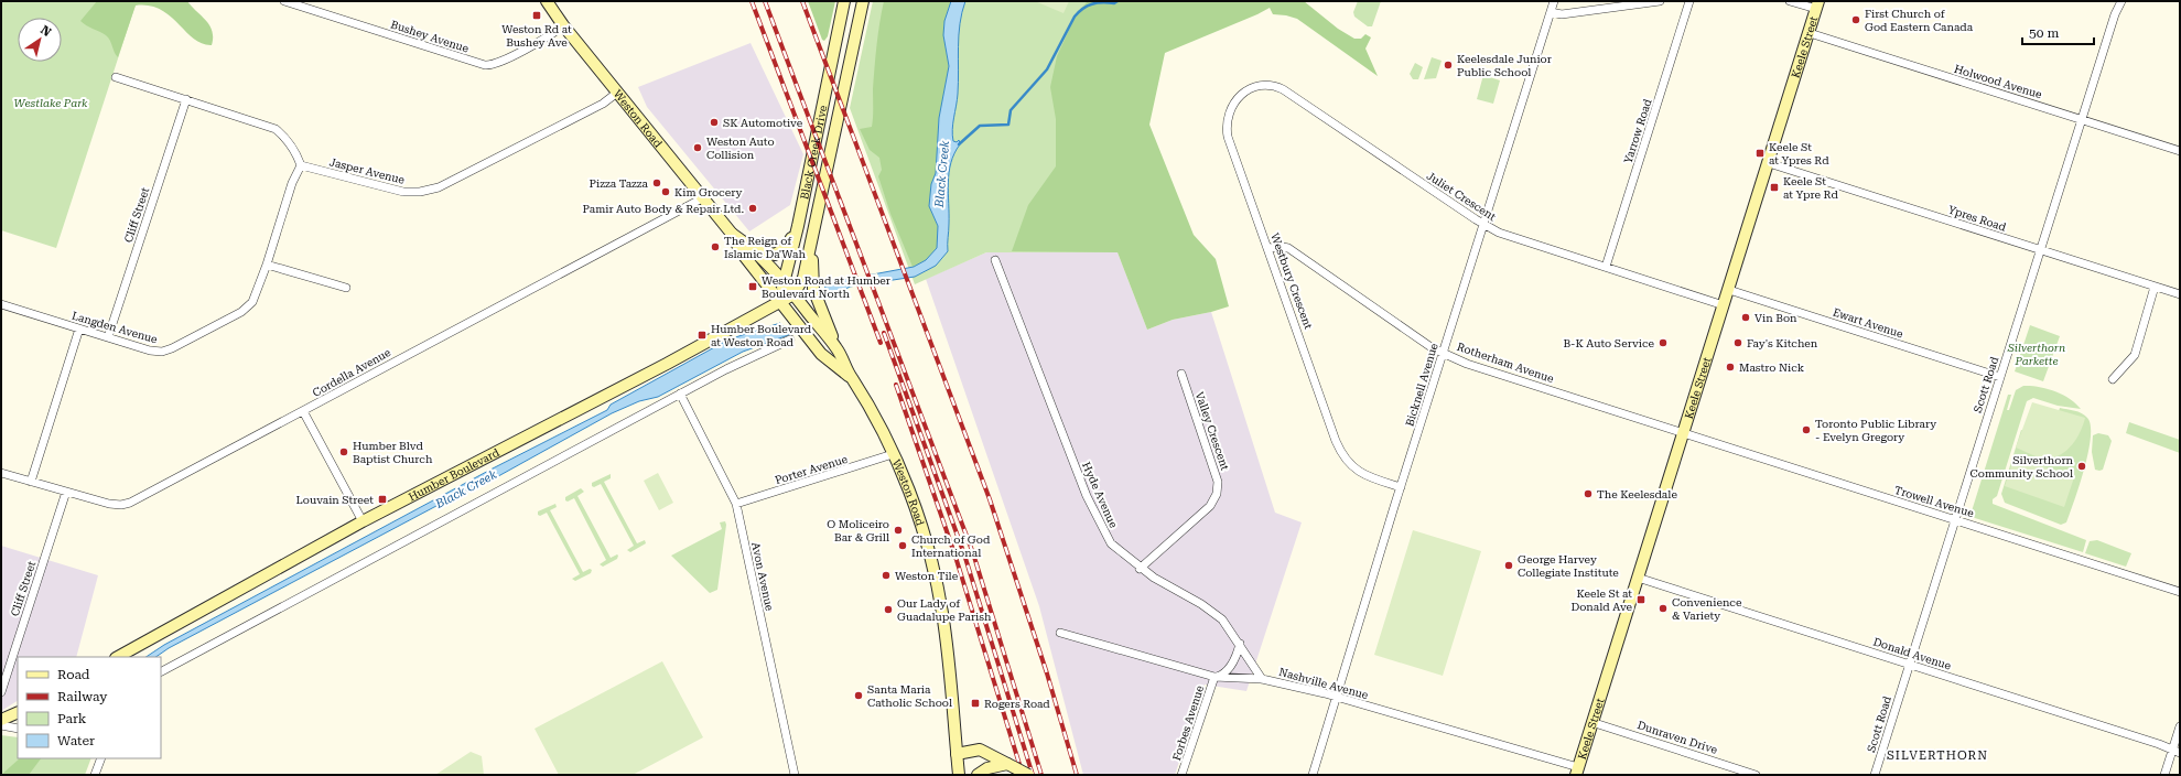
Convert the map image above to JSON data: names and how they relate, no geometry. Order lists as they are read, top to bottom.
{
  "streets": {
    "main road": [
      "Keele Street",
      "Weston Road",
      "Black Creek Drive",
      "Humber Boulevard"
    ],
    "street": [
      "Bushey Avenue",
      "Holwood Avenue",
      "Yarrow Road",
      "Jasper Avenue",
      "Juliet Crescent",
      "Cliff Street",
      "Ypres Road",
      "Westbury Crescent",
      "Ewart Avenue",
      "Langden Avenue",
      "Rotherham Avenue",
      "Cordella Avenue",
      "Bicknell Avenue",
      "Scott Road",
      "Valley Crescent",
      "Porter Avenue",
      "Hyde Avenue",
      "Trowell Avenue",
      "Avon Avenue",
      "Donald Avenue",
      "Nashville Avenue",
      "Forbes Avenue",
      "Dunraven Drive"
    ]
  },
  "crossings": [
    ["Bushey Avenue", "Weston Road"],
    ["Keele Street", "Holwood Avenue"],
    ["Keele Street", "Juliet Crescent"],
    ["Keele Street", "Ypres Road"],
    ["Keele Street", "Ewart Avenue"],
    ["Keele Street", "Rotherham Avenue"],
    ["Keele Street", "Trowell Avenue"],
    ["Keele Street", "Donald Avenue"],
    ["Keele Street", "Nashville Avenue"],
    ["Keele Street", "Dunraven Drive"],
    ["Holwood Avenue", "Scott Road"],
    ["Weston Road", "Black Creek Drive"],
    ["Weston Road", "Jasper Avenue"],
    ["Weston Road", "Cordella Avenue"],
    ["Weston Road", "Porter Avenue"],
    ["Weston Road", "Humber Boulevard"],
    ["Yarrow Road", "Juliet Crescent"],
    ["Black Creek Drive", "Humber Boulevard"],
    ["Jasper Avenue", "Langden Avenue"],
    ["Juliet Crescent", "Westbury Crescent"],
    ["Juliet Crescent", "Bicknell Avenue"],
    ["Cliff Street", "Langden Avenue"],
    ["Cliff Street", "Cordella Avenue"],
    ["Ypres Road", "Scott Road"],
    ["Westbury Crescent", "Rotherham Avenue"],
    ["Westbury Crescent", "Bicknell Avenue"],
    ["Ewart Avenue", "Scott Road"],
    ["Rotherham Avenue", "Bicknell Avenue"],
    ["Rotherham Avenue", "Trowell Avenue"],
    ["Bicknell Avenue", "Nashville Avenue"],
    ["Scott Road", "Trowell Avenue"],
    ["Scott Road", "Donald Avenue"],
    ["Valley Crescent", "Hyde Avenue"],
    ["Porter Avenue", "Avon Avenue"],
    ["Hyde Avenue", "Nashville Avenue"],
    ["Nashville Avenue", "Forbes Avenue"]
  ],
  "districts": ["SILVERTHORN"],
  "water": ["Black Creek"],
  "parks": ["Westlake Park", "Silverthorn Parkette"],
  "places": {
    "transit": [
      "Weston Rd at Bushey Ave",
      "Keele St at Ypres Rd",
      "Keele St at Ypre Rd",
      "Weston Road at Humber Boulevard North",
      "Humber Boulevard at Weston Road",
      "Louvain Street",
      "Keele St at Donald Ave",
      "Rogers Road"
    ],
    "other": [
      "First Church of God Eastern Canada",
      "Keelesdale Junior Public School",
      "SK Automotive",
      "Weston Auto Collision",
      "Pizza Tazza",
      "Kim Grocery",
      "Pamir Auto Body & Repair Ltd.",
      "The Reign of Islamic Da'Wah",
      "Vin Bon",
      "B-K Auto Service",
      "Fay's Kitchen",
      "Mastro Nick",
      "Toronto Public Library - Evelyn Gregory",
      "Humber Blvd Baptist Church",
      "Silverthorn Community School",
      "The Keelesdale",
      "O Moliceiro Bar & Grill",
      "Church of God International",
      "George Harvey Collegiate Institute",
      "Weston Tile",
      "Convenience & Variety",
      "Our Lady of Guadalupe Parish",
      "Santa Maria Catholic School"
    ]
  },
  "legend": [
    "Road",
    "Railway",
    "Park",
    "Water"
  ],
  "scale_bar": "50 m",
  "north": "top right"
}
